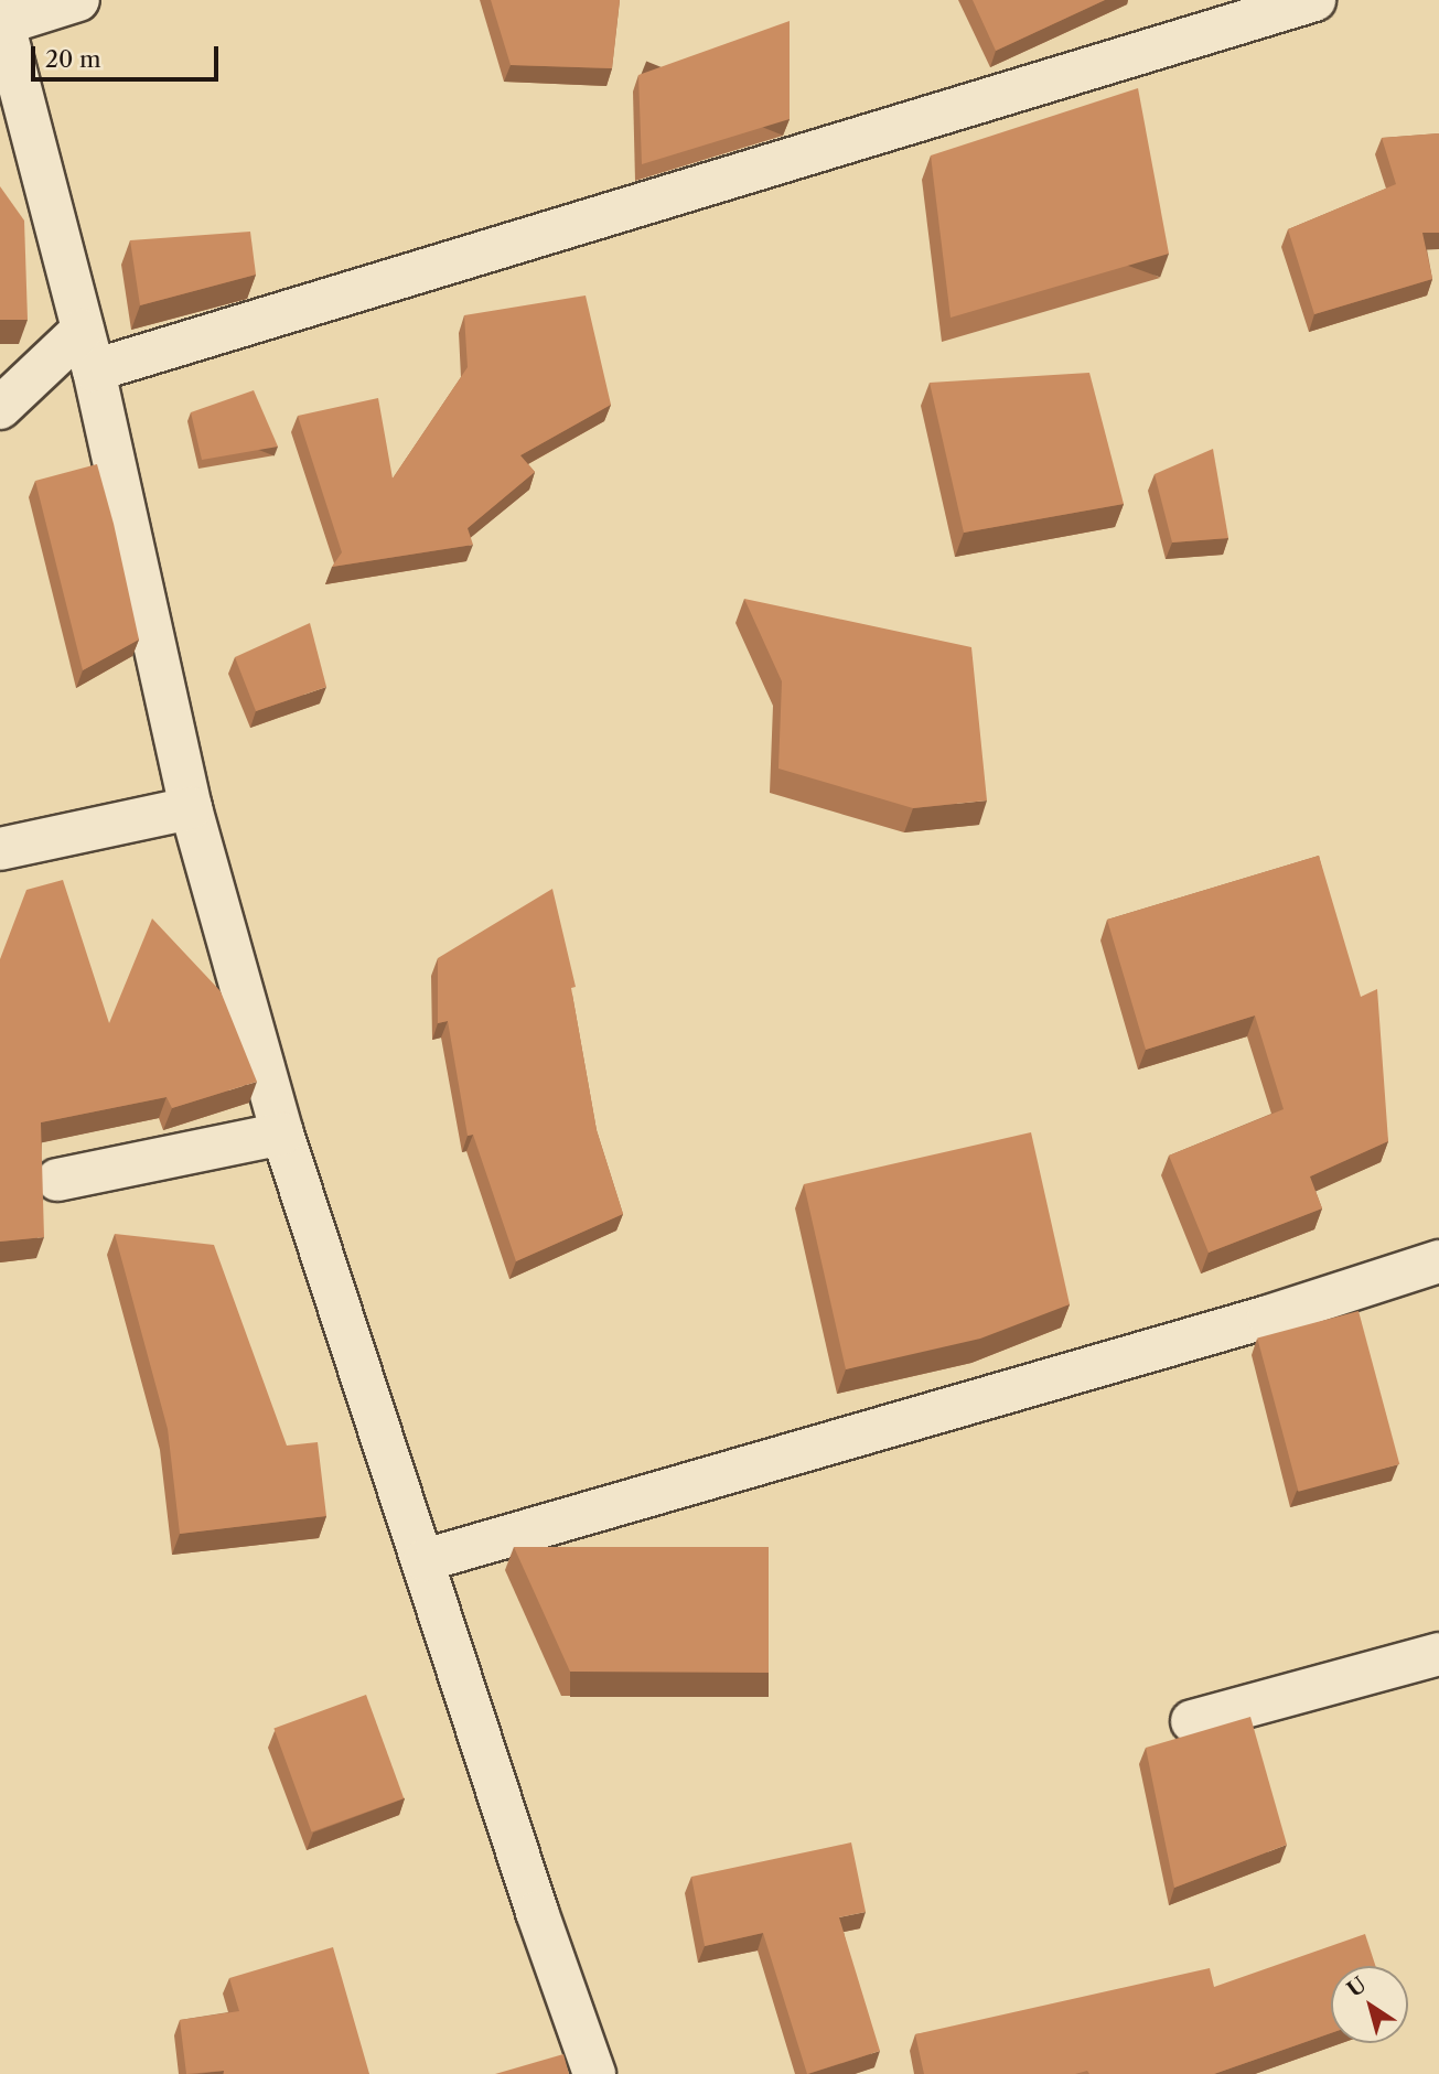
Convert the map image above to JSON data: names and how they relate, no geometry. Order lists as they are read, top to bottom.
{
  "scale_bar": "20 m",
  "north": "top left"
}
